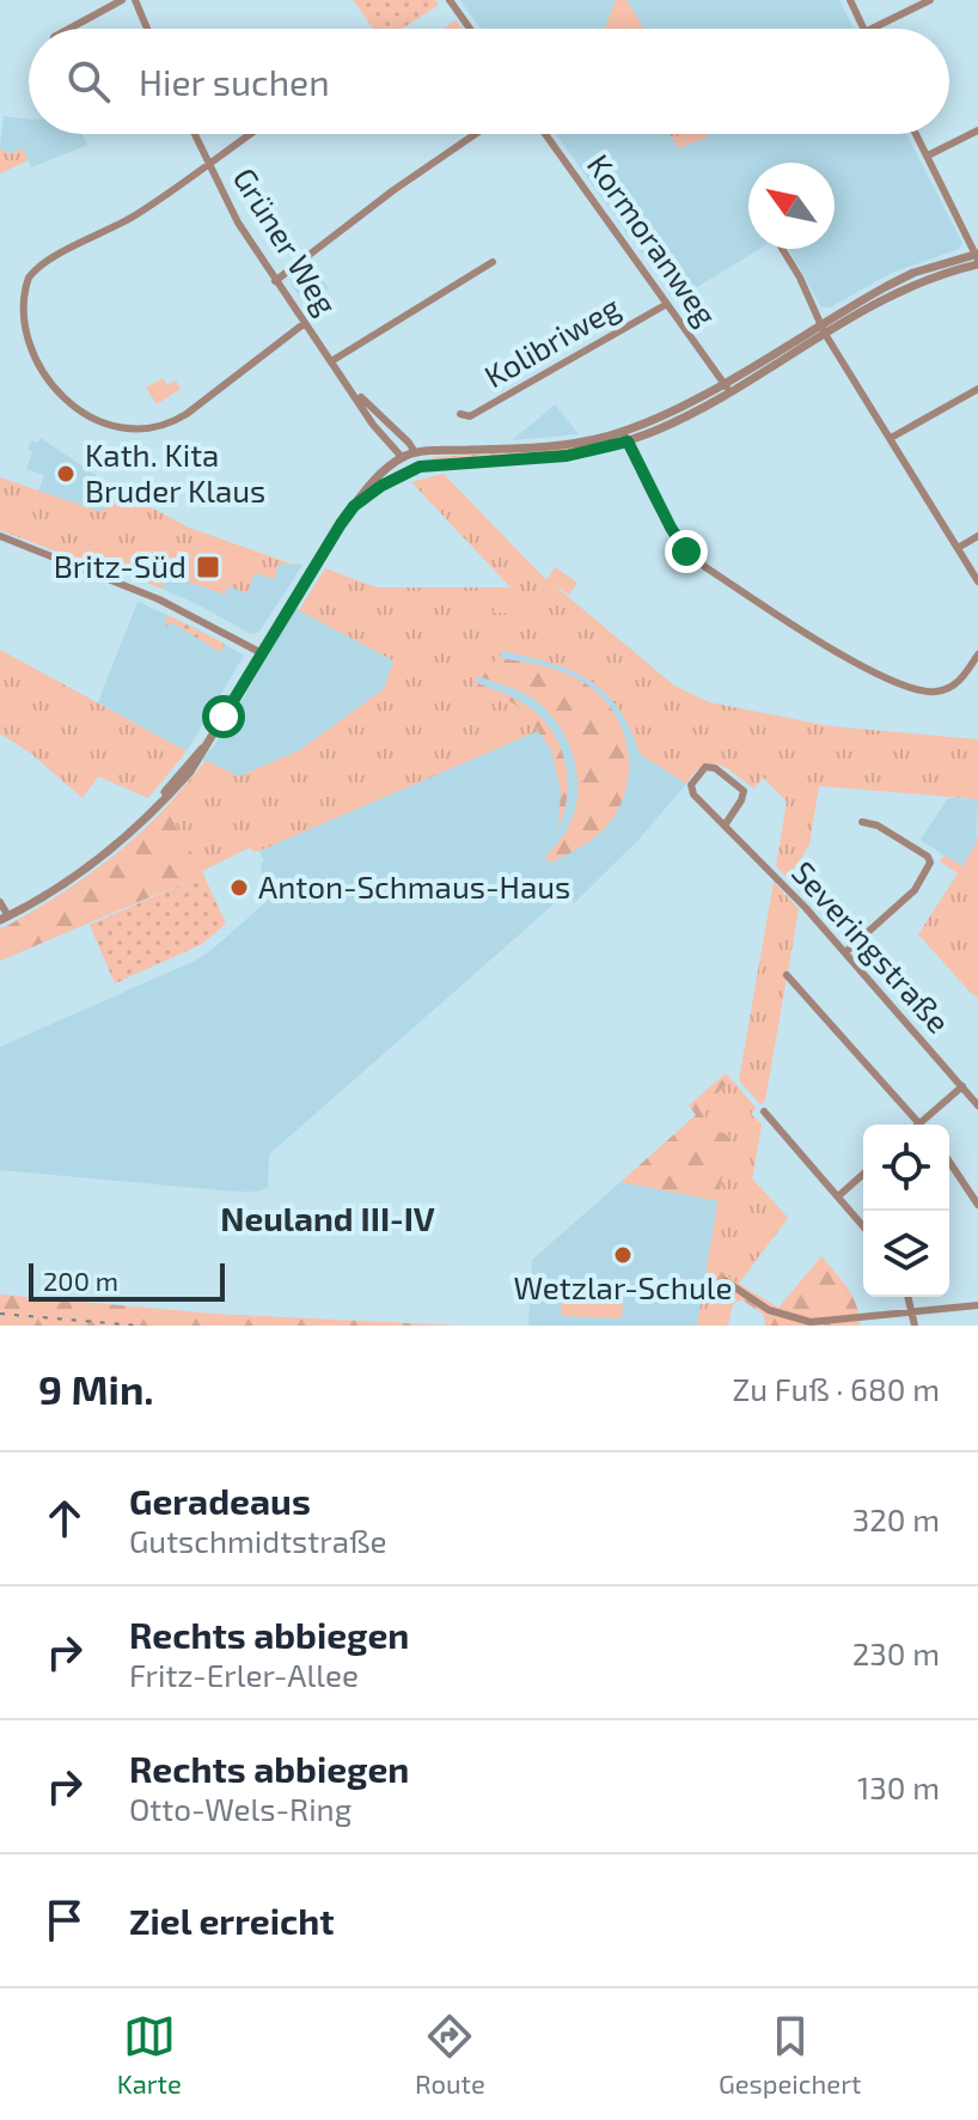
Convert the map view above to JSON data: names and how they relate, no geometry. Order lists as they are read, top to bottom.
{
  "streets": {
    "street": [
      "Kormoranweg",
      "Grüner Weg",
      "Kolibriweg",
      "Severingstraße"
    ]
  },
  "crossings": [
    ["Kormoranweg", "Kolibriweg"]
  ],
  "districts": ["Neuland III-IV"],
  "places": {
    "other": ["Kath. Kita Bruder Klaus", "Anton-Schmaus-Haus", "Wetzlar-Schule"],
    "transit": ["Britz-Süd"]
  },
  "scale_bar": "200 m",
  "north": "top left",
  "page": {
    "search": "Hier suchen",
    "scale": "200 m",
    "heading": ["9 Min.", "Zu Fuß · 680 m"],
    "list": [
      ["Geradeaus", "Gutschmidtstraße", "320 m"],
      ["Rechts abbiegen", "Fritz-Erler-Allee", "230 m"],
      ["Rechts abbiegen", "Otto-Wels-Ring", "130 m"],
      "Ziel erreicht"
    ],
    "nav": ["Karte", "Route", "Gespeichert"]
  }
}
